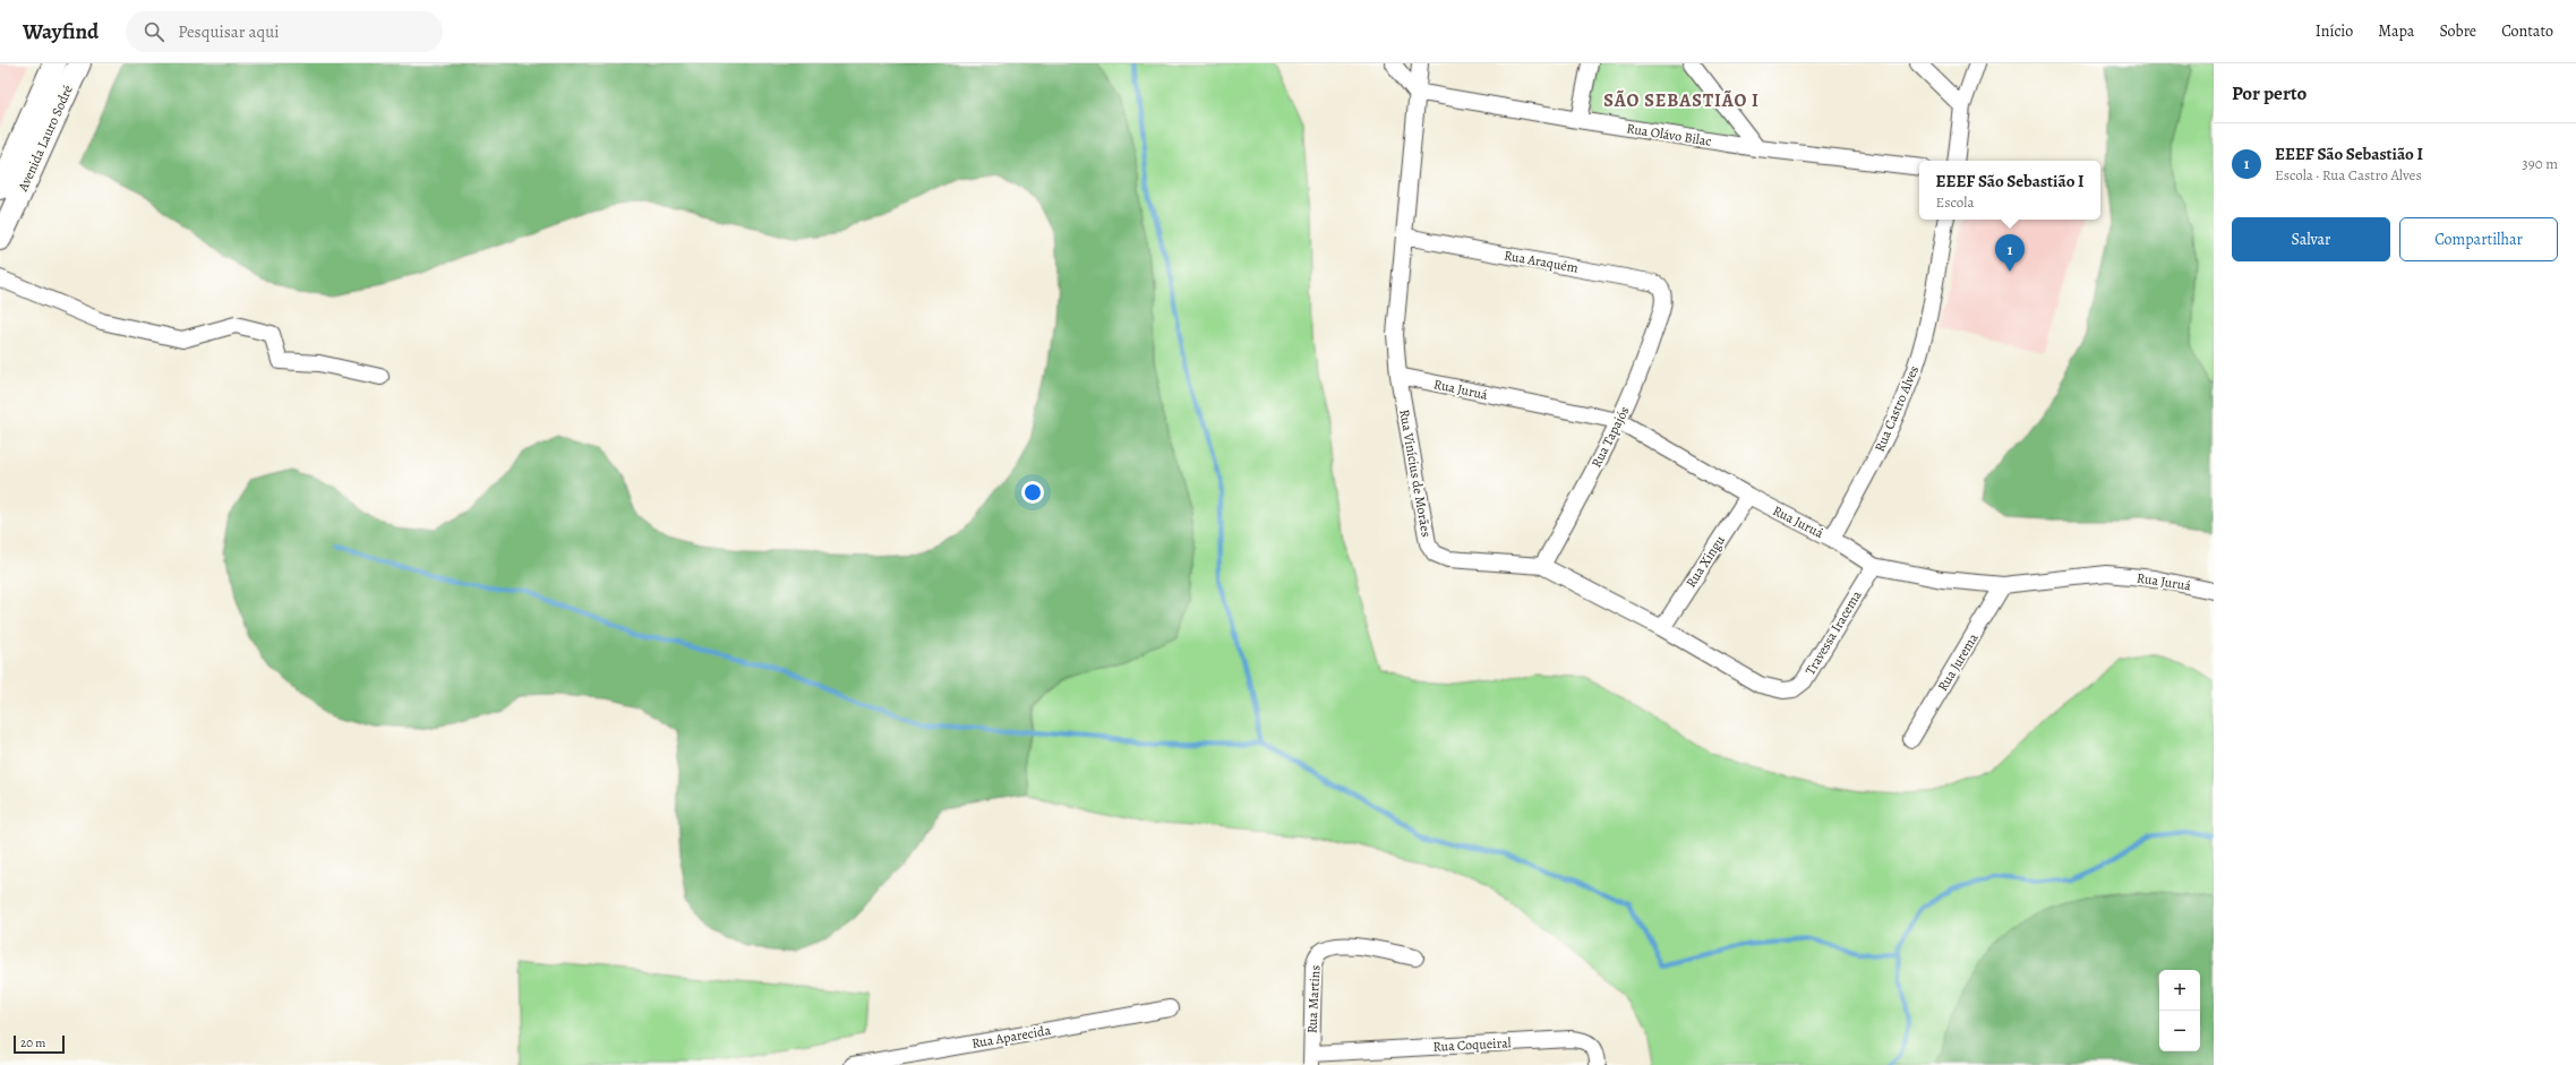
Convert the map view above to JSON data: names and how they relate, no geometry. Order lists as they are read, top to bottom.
{
  "streets": {
    "street": [
      "Rua Olávo Bilac",
      "Avenida Lauro Sodré",
      "Rua Araquém",
      "Rua Juruá",
      "Rua Castro Alves",
      "Rua Tapajós",
      "Rua Vinícius de Morães",
      "Rua Xingu",
      "Travessa Iracema",
      "Rua Jurema",
      "Rua Martins",
      "Rua Aparecida",
      "Rua Coqueiral"
    ]
  },
  "crossings": [
    ["Rua Olávo Bilac", "Rua Vinícius de Morães"],
    ["Rua Araquém", "Rua Tapajós"],
    ["Rua Araquém", "Rua Vinícius de Morães"],
    ["Rua Juruá", "Rua Castro Alves"],
    ["Rua Juruá", "Rua Tapajós"],
    ["Rua Juruá", "Rua Vinícius de Morães"],
    ["Rua Juruá", "Rua Xingu"],
    ["Rua Juruá", "Travessa Iracema"],
    ["Rua Juruá", "Rua Jurema"],
    ["Rua Tapajós", "Rua Vinícius de Morães"],
    ["Rua Vinícius de Morães", "Rua Xingu"],
    ["Rua Vinícius de Morães", "Travessa Iracema"],
    ["Rua Martins", "Rua Coqueiral"]
  ],
  "districts": ["SÃO SEBASTIÃO I"],
  "scale_bar": "20 m",
  "page": {
    "header": "Wayfind",
    "search": "Pesquisar aqui",
    "nav": [
      "Início",
      "Mapa",
      "Sobre",
      "Contato"
    ],
    "heading": "Por perto",
    "list": [
      {
        "mark": "1",
        "name": "EEEF São Sebastião I",
        "note": "Escola · Rua Castro Alves",
        "value": "390 m"
      }
    ],
    "popup": ["EEEF São Sebastião I", "Escola"],
    "buttons": ["Salvar", "Compartilhar"],
    "pins": "1",
    "map_buttons": ["+", "−"],
    "scale": "20 m"
  }
}
